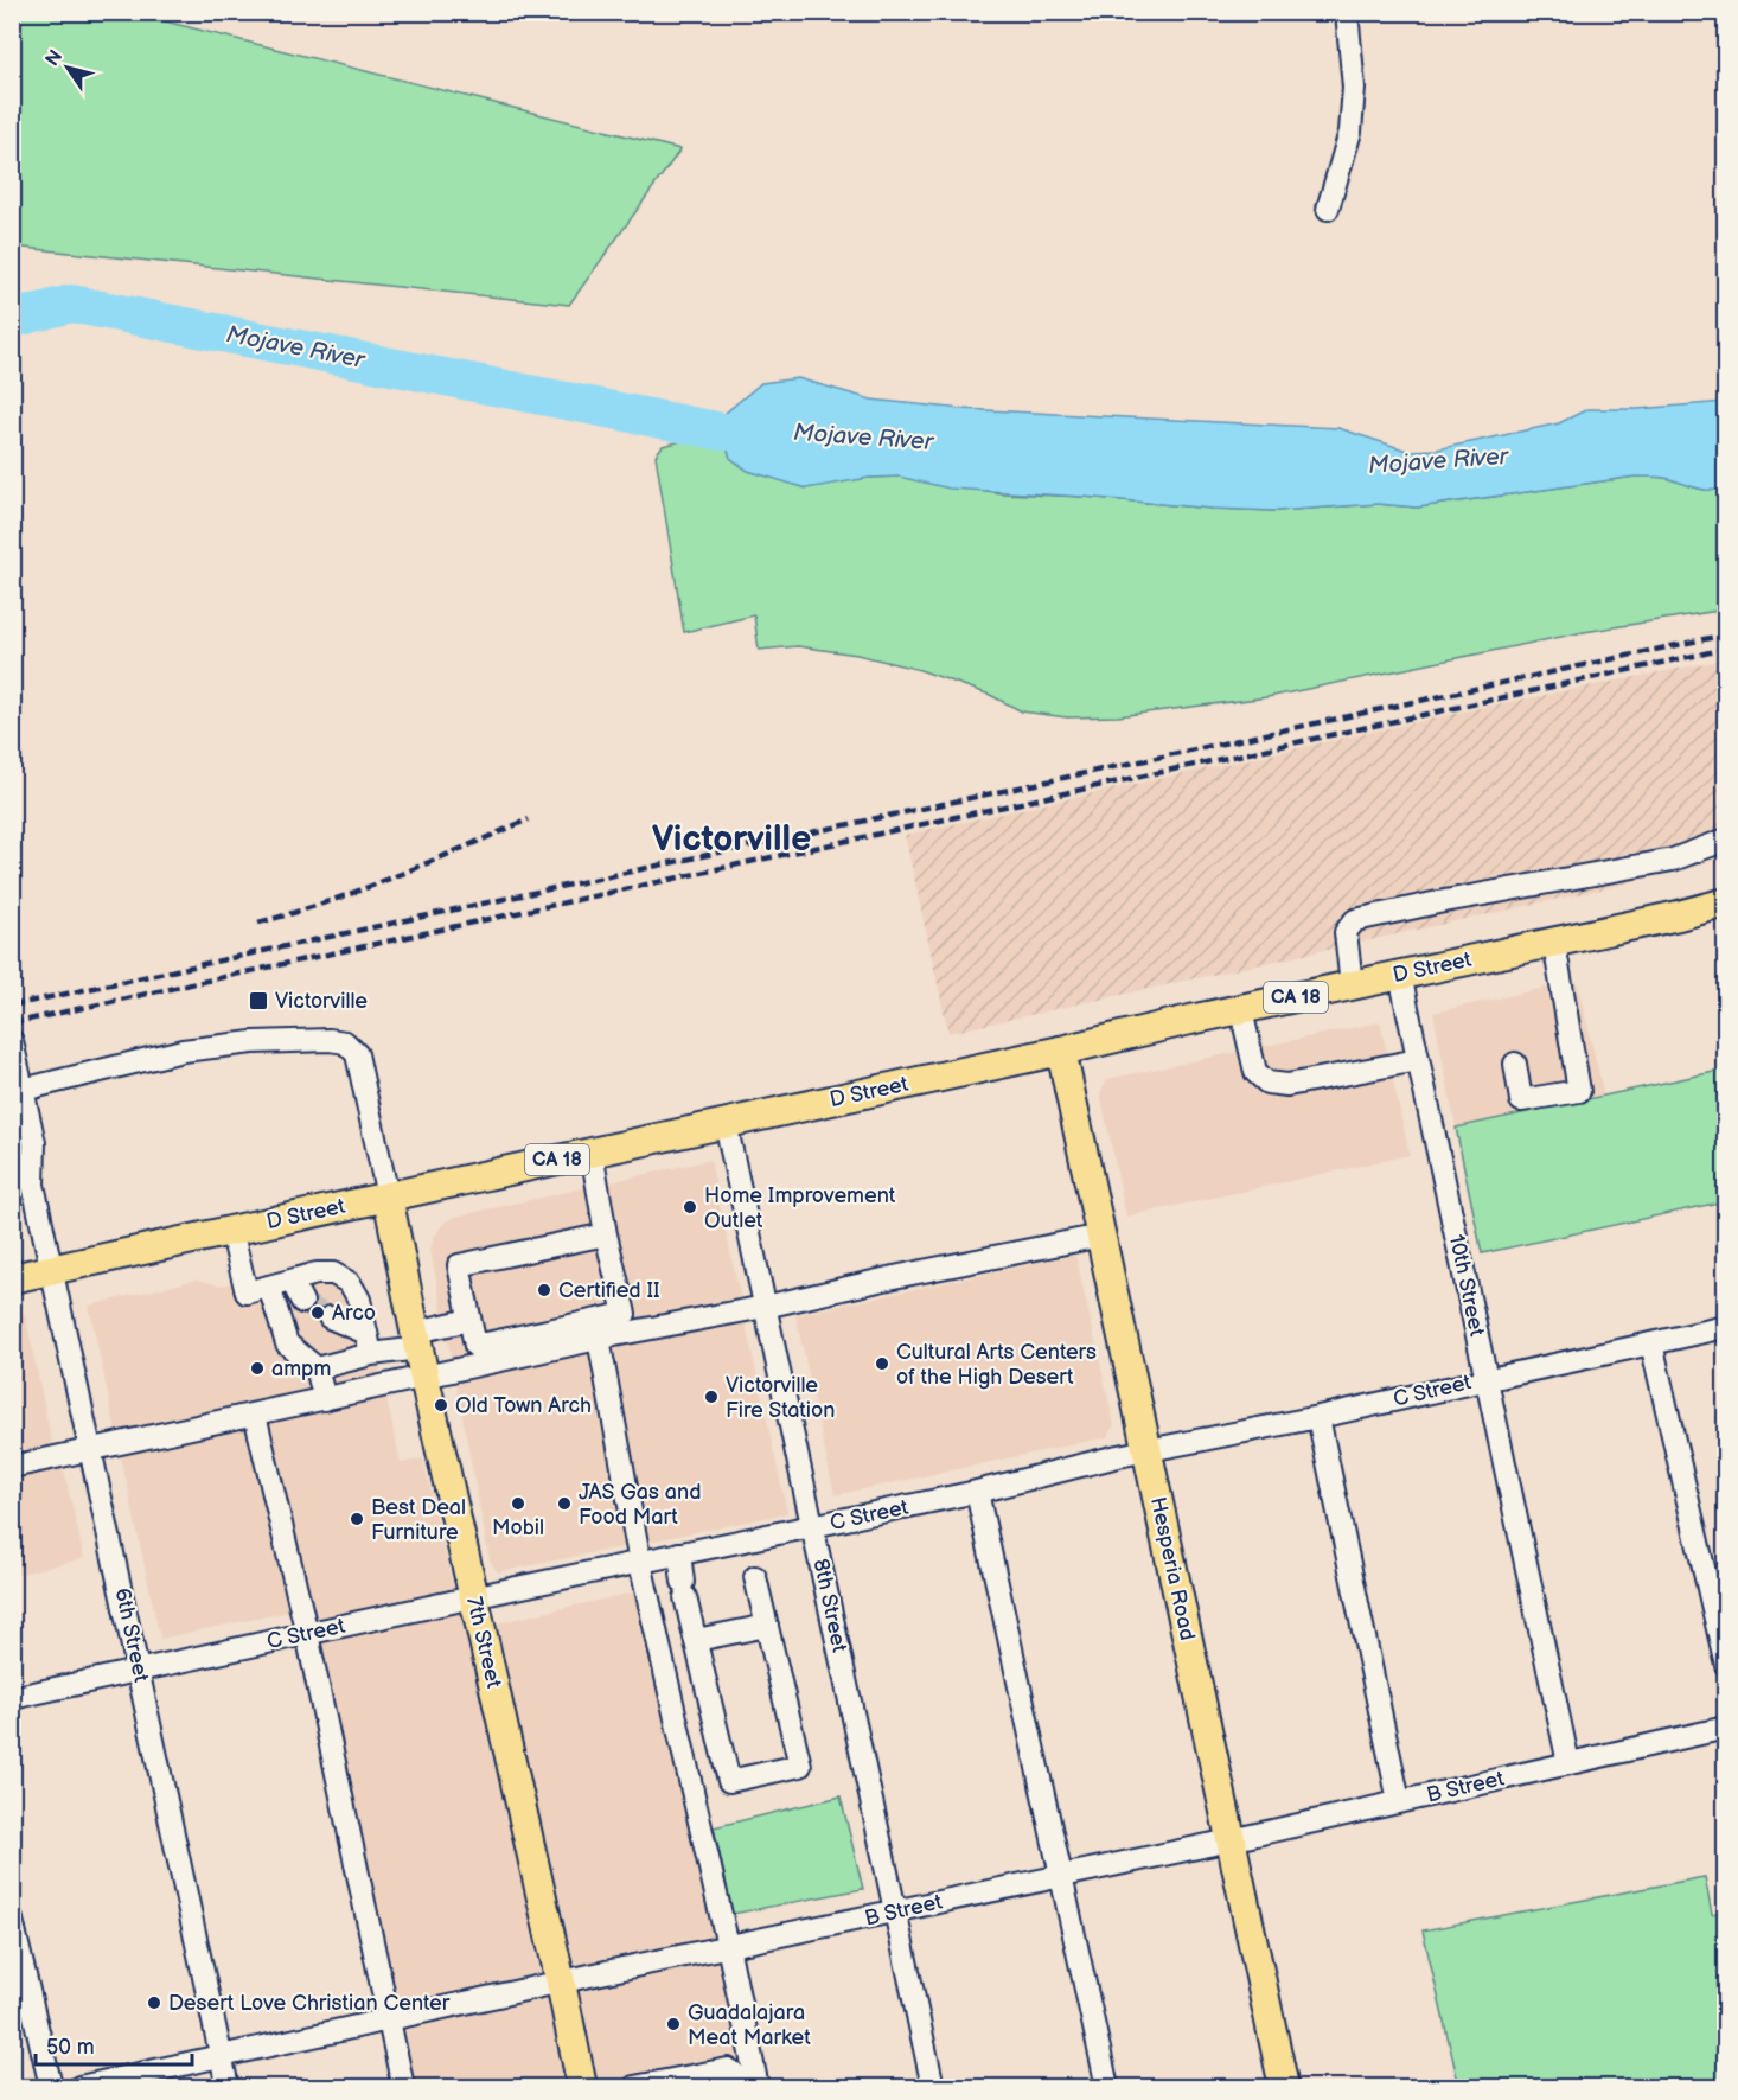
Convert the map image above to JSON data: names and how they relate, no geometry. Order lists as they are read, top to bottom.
{
  "streets": {
    "main road": [
      "D Street",
      "CA 18",
      "Hesperia Road",
      "7th Street"
    ],
    "street": [
      "10th Street",
      "C Street",
      "8th Street",
      "6th Street",
      "B Street"
    ]
  },
  "crossings": [
    ["D Street", "10th Street"],
    ["D Street", "Hesperia Road"],
    ["D Street", "8th Street"],
    ["D Street", "6th Street"],
    ["D Street", "7th Street"],
    ["10th Street", "C Street"],
    ["10th Street", "B Street"],
    ["C Street", "Hesperia Road"],
    ["C Street", "8th Street"],
    ["C Street", "6th Street"],
    ["C Street", "7th Street"],
    ["Hesperia Road", "B Street"],
    ["8th Street", "B Street"],
    ["6th Street", "B Street"],
    ["7th Street", "B Street"]
  ],
  "districts": ["Victorville"],
  "water": ["Mojave River"],
  "places": {
    "transit": ["Victorville"],
    "other": [
      "Home Improvement Outlet",
      "Certified II",
      "Arco",
      "Cultural Arts Centers of the High Desert",
      "ampm",
      "Victorville Fire Station",
      "Old Town Arch",
      "Mobil",
      "JAS Gas and Food Mart",
      "Best Deal Furniture",
      "Desert Love Christian Center",
      "Guadalajara Meat Market"
    ]
  },
  "scale_bar": "50 m",
  "north": "top left"
}
